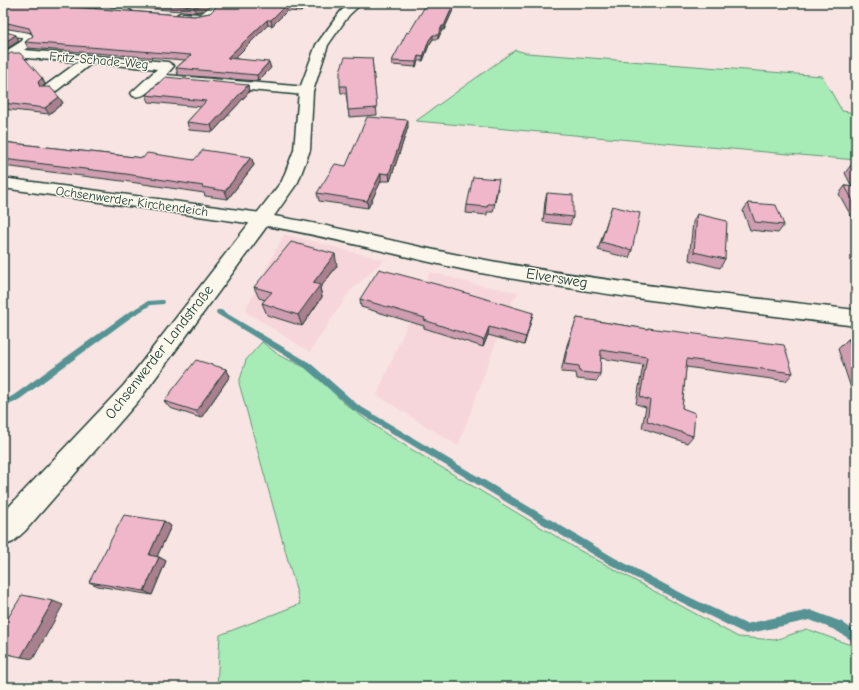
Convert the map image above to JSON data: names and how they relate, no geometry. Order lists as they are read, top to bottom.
{
  "streets": {
    "street": [
      "Fritz-Schade-Weg",
      "Ochsenwerder Kirchendeich",
      "Elversweg",
      "Ochsenwerder Landstraße"
    ]
  },
  "crossings": [
    ["Fritz-Schade-Weg", "Ochsenwerder Landstraße"],
    ["Ochsenwerder Kirchendeich", "Elversweg"],
    ["Ochsenwerder Kirchendeich", "Ochsenwerder Landstraße"],
    ["Elversweg", "Ochsenwerder Landstraße"]
  ]
}
